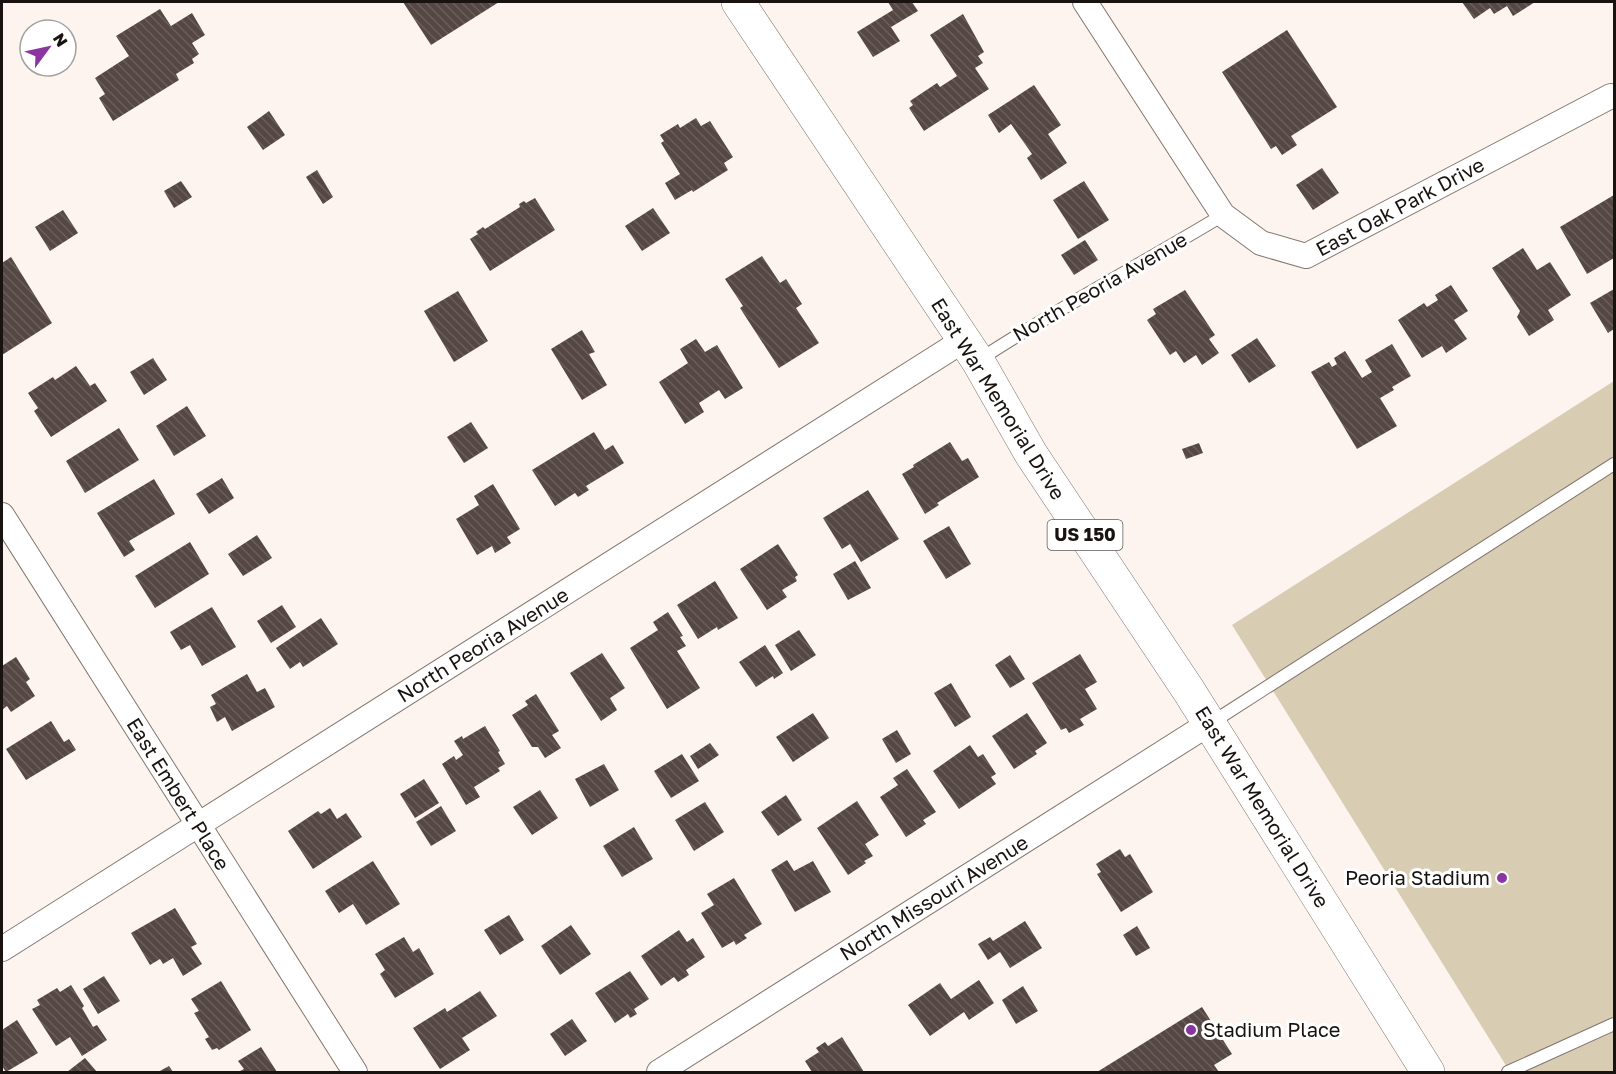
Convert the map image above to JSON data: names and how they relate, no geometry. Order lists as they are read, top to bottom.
{
  "streets": {
    "highway": ["East War Memorial Drive", "US 150"],
    "street": [
      "East Oak Park Drive",
      "North Peoria Avenue",
      "East Embert Place",
      "North Missouri Avenue"
    ]
  },
  "crossings": [
    ["East Oak Park Drive", "North Peoria Avenue"],
    ["North Peoria Avenue", "East War Memorial Drive"],
    ["North Peoria Avenue", "East Embert Place"],
    ["East War Memorial Drive", "North Missouri Avenue"]
  ],
  "places": ["Peoria Stadium", "Stadium Place"],
  "north": "top right"
}
